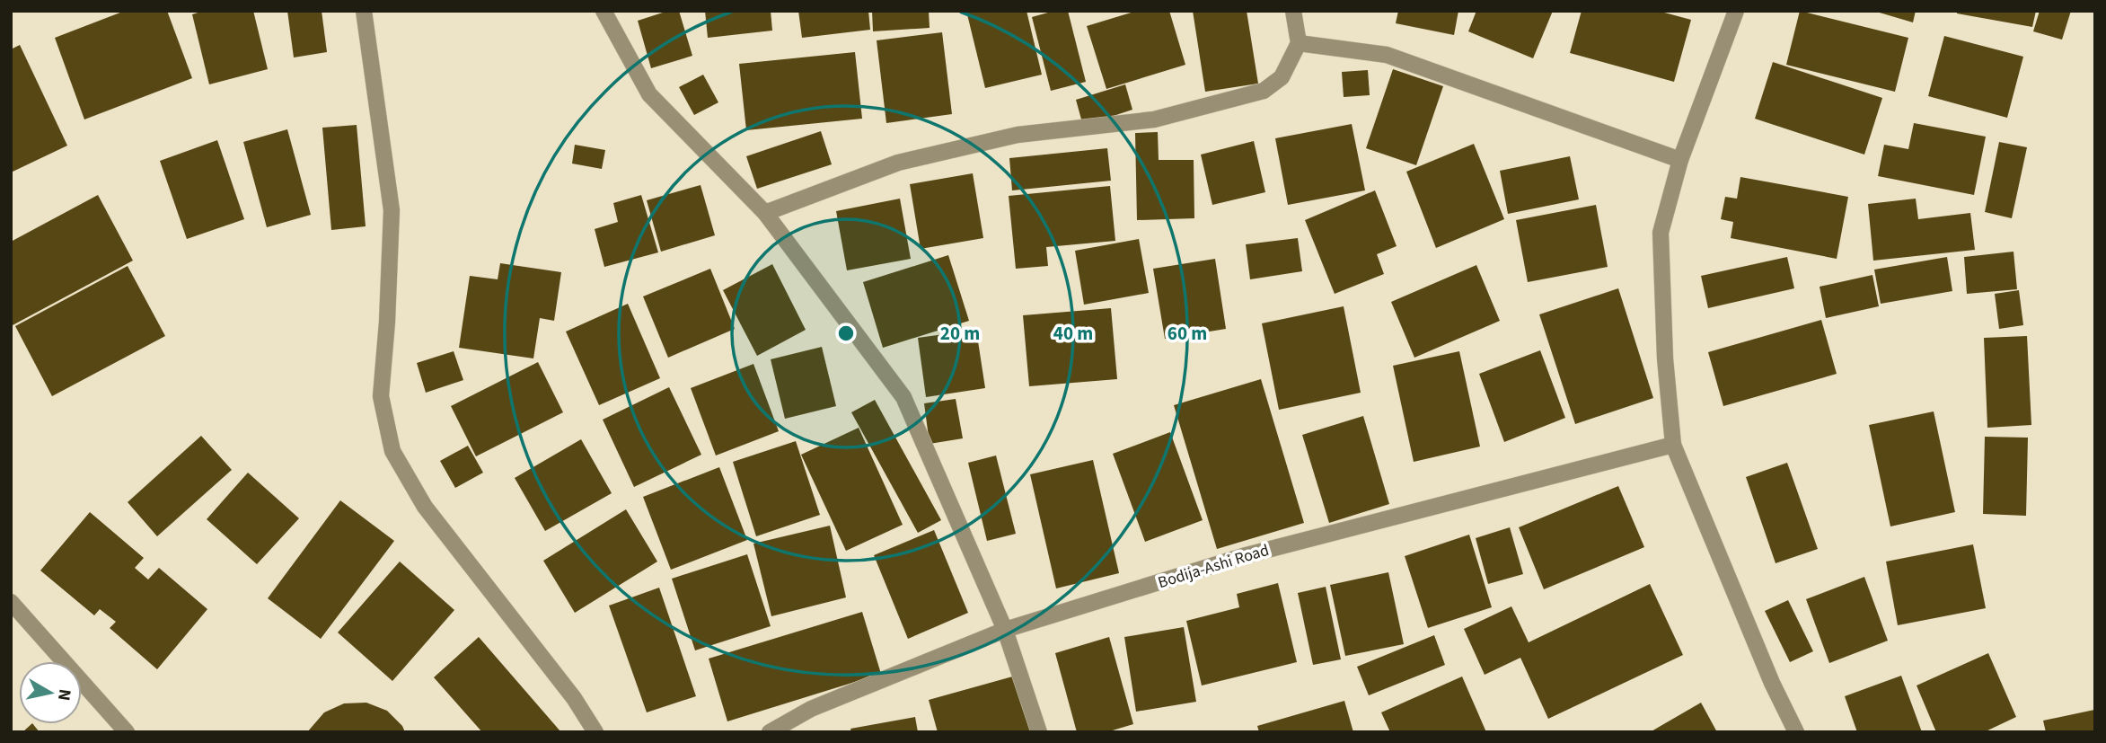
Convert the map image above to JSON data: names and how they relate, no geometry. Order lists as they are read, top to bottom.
{
  "streets": {
    "street": ["Bodija-Ashi Road"]
  },
  "north": "right",
  "rings": ["20 m", "40 m", "60 m"]
}
